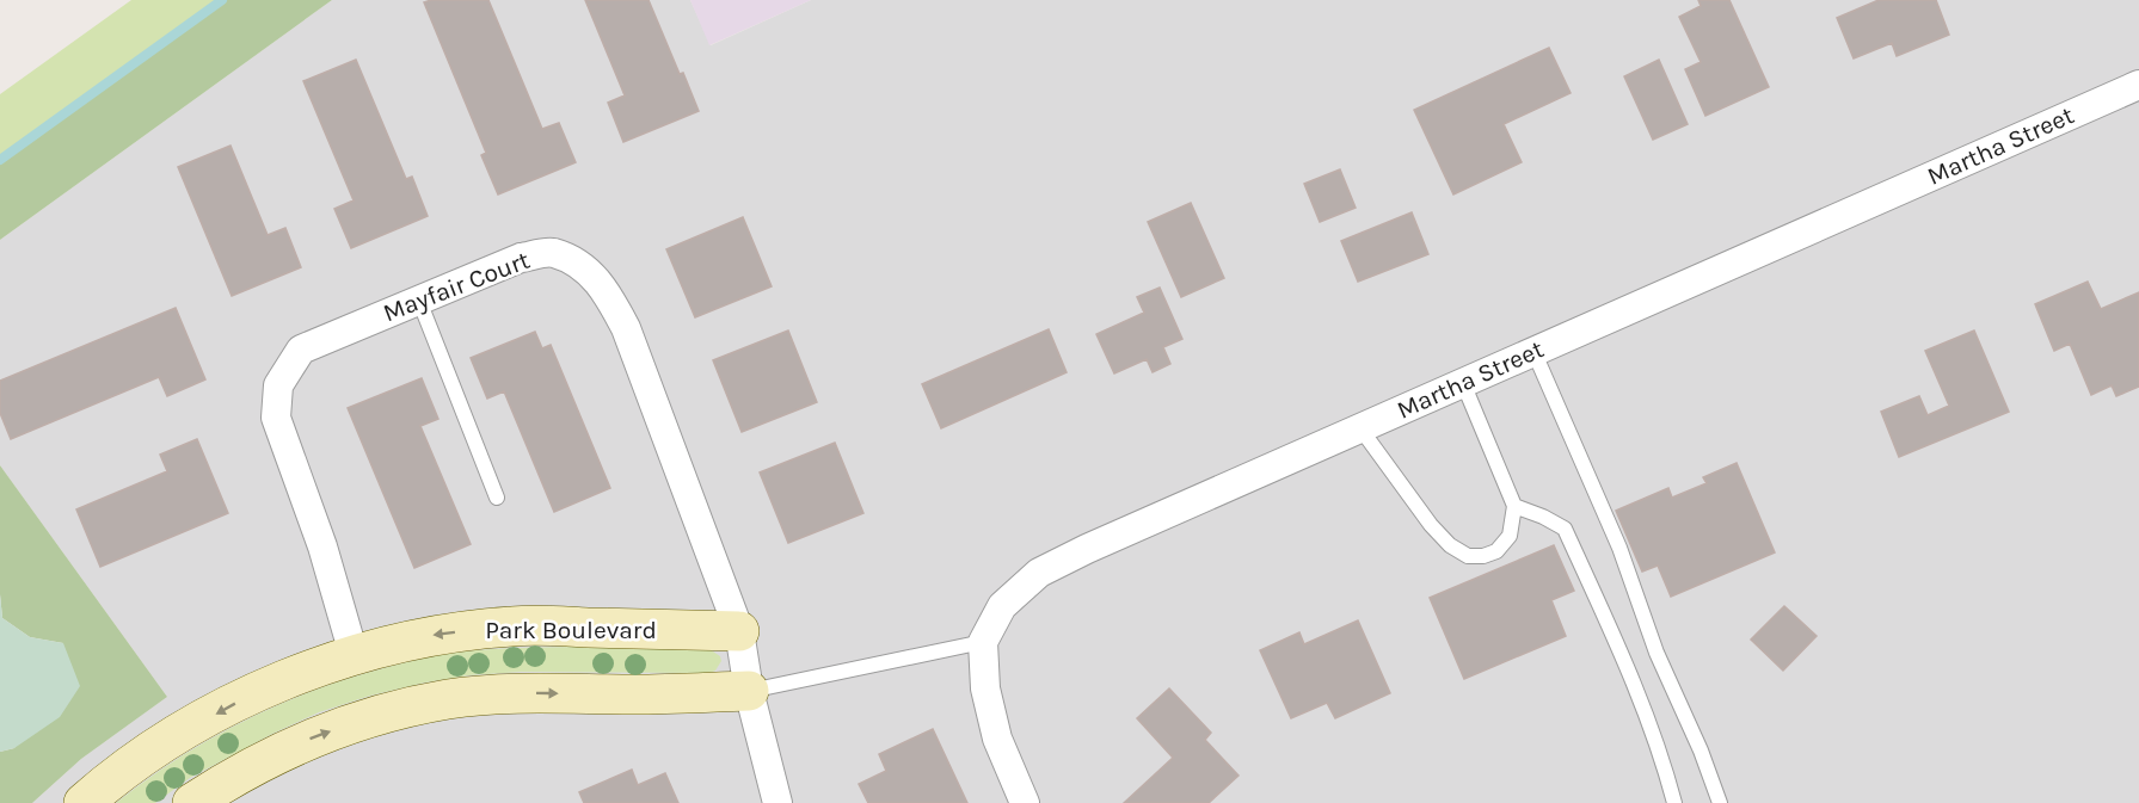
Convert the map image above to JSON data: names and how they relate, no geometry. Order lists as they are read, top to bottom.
{
  "streets": {
    "street": ["Martha Street", "Mayfair Court", "Park Boulevard"]
  },
  "crossings": [
    ["Mayfair Court", "Park Boulevard"]
  ]
}
